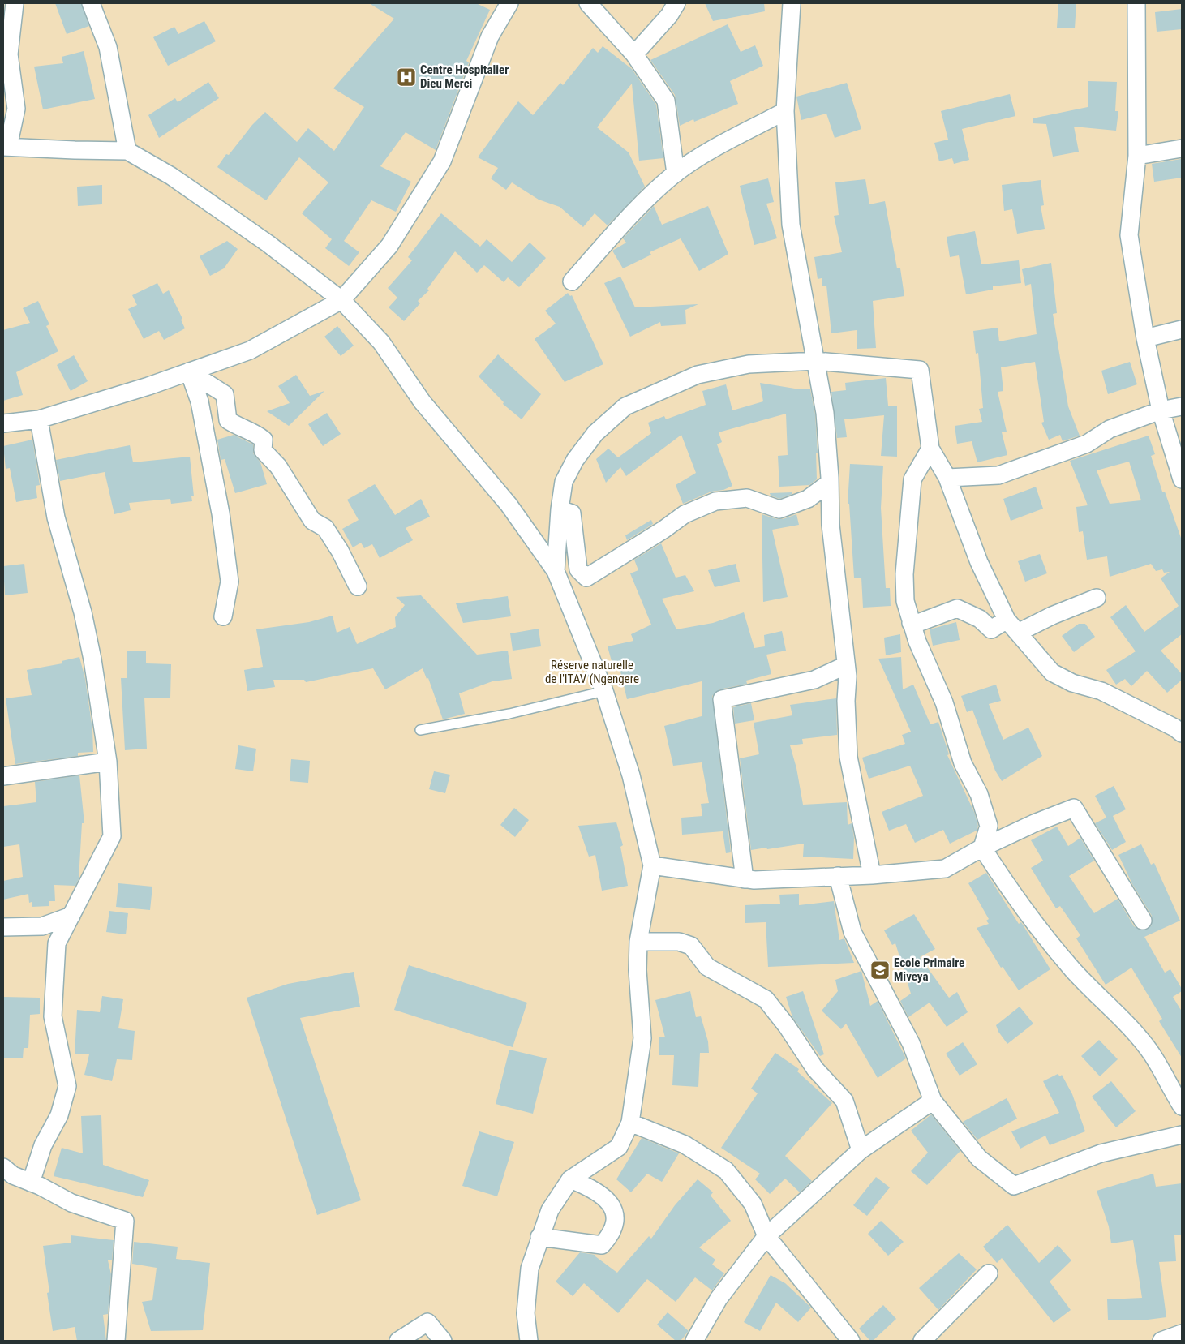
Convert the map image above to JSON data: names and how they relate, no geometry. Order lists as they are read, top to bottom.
{
  "parks": ["Réserve naturelle de l'ITAV (Ngengere"],
  "places": {
    "hospital": ["Centre Hospitalier Dieu Merci"],
    "school or university": ["Ecole Primaire Miveya"]
  }
}
